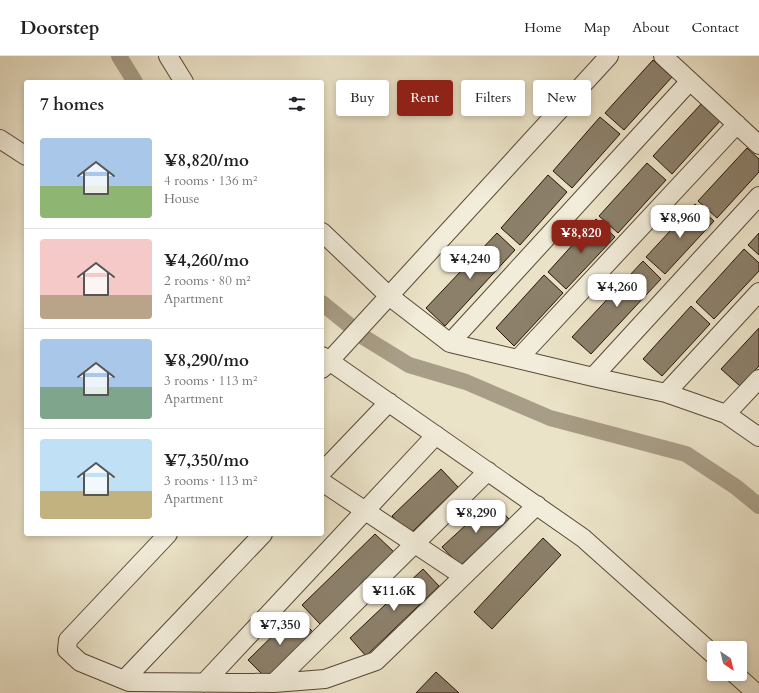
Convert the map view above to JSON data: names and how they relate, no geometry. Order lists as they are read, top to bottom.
{
  "north": "bottom right",
  "page": {
    "header": "Doorstep",
    "nav": [
      "Home",
      "Map",
      "About",
      "Contact"
    ],
    "chip": [
      "Buy",
      "Rent",
      "Filters",
      "New"
    ],
    "heading": "7 homes",
    "list": [
      {
        "name": "¥8,820/mo",
        "note": "4 rooms · 136 m² · House"
      },
      {
        "name": "¥4,260/mo",
        "note": "2 rooms · 80 m² · Apartment"
      },
      {
        "name": "¥8,290/mo",
        "note": "3 rooms · 113 m² · Apartment"
      },
      {
        "name": "¥7,350/mo",
        "note": "3 rooms · 113 m² · Apartment"
      }
    ],
    "price": [
      "¥8,960",
      "¥8,820",
      "¥4,240",
      "¥4,260",
      "¥8,290",
      "¥11.6K",
      "¥7,350"
    ]
  }
}
